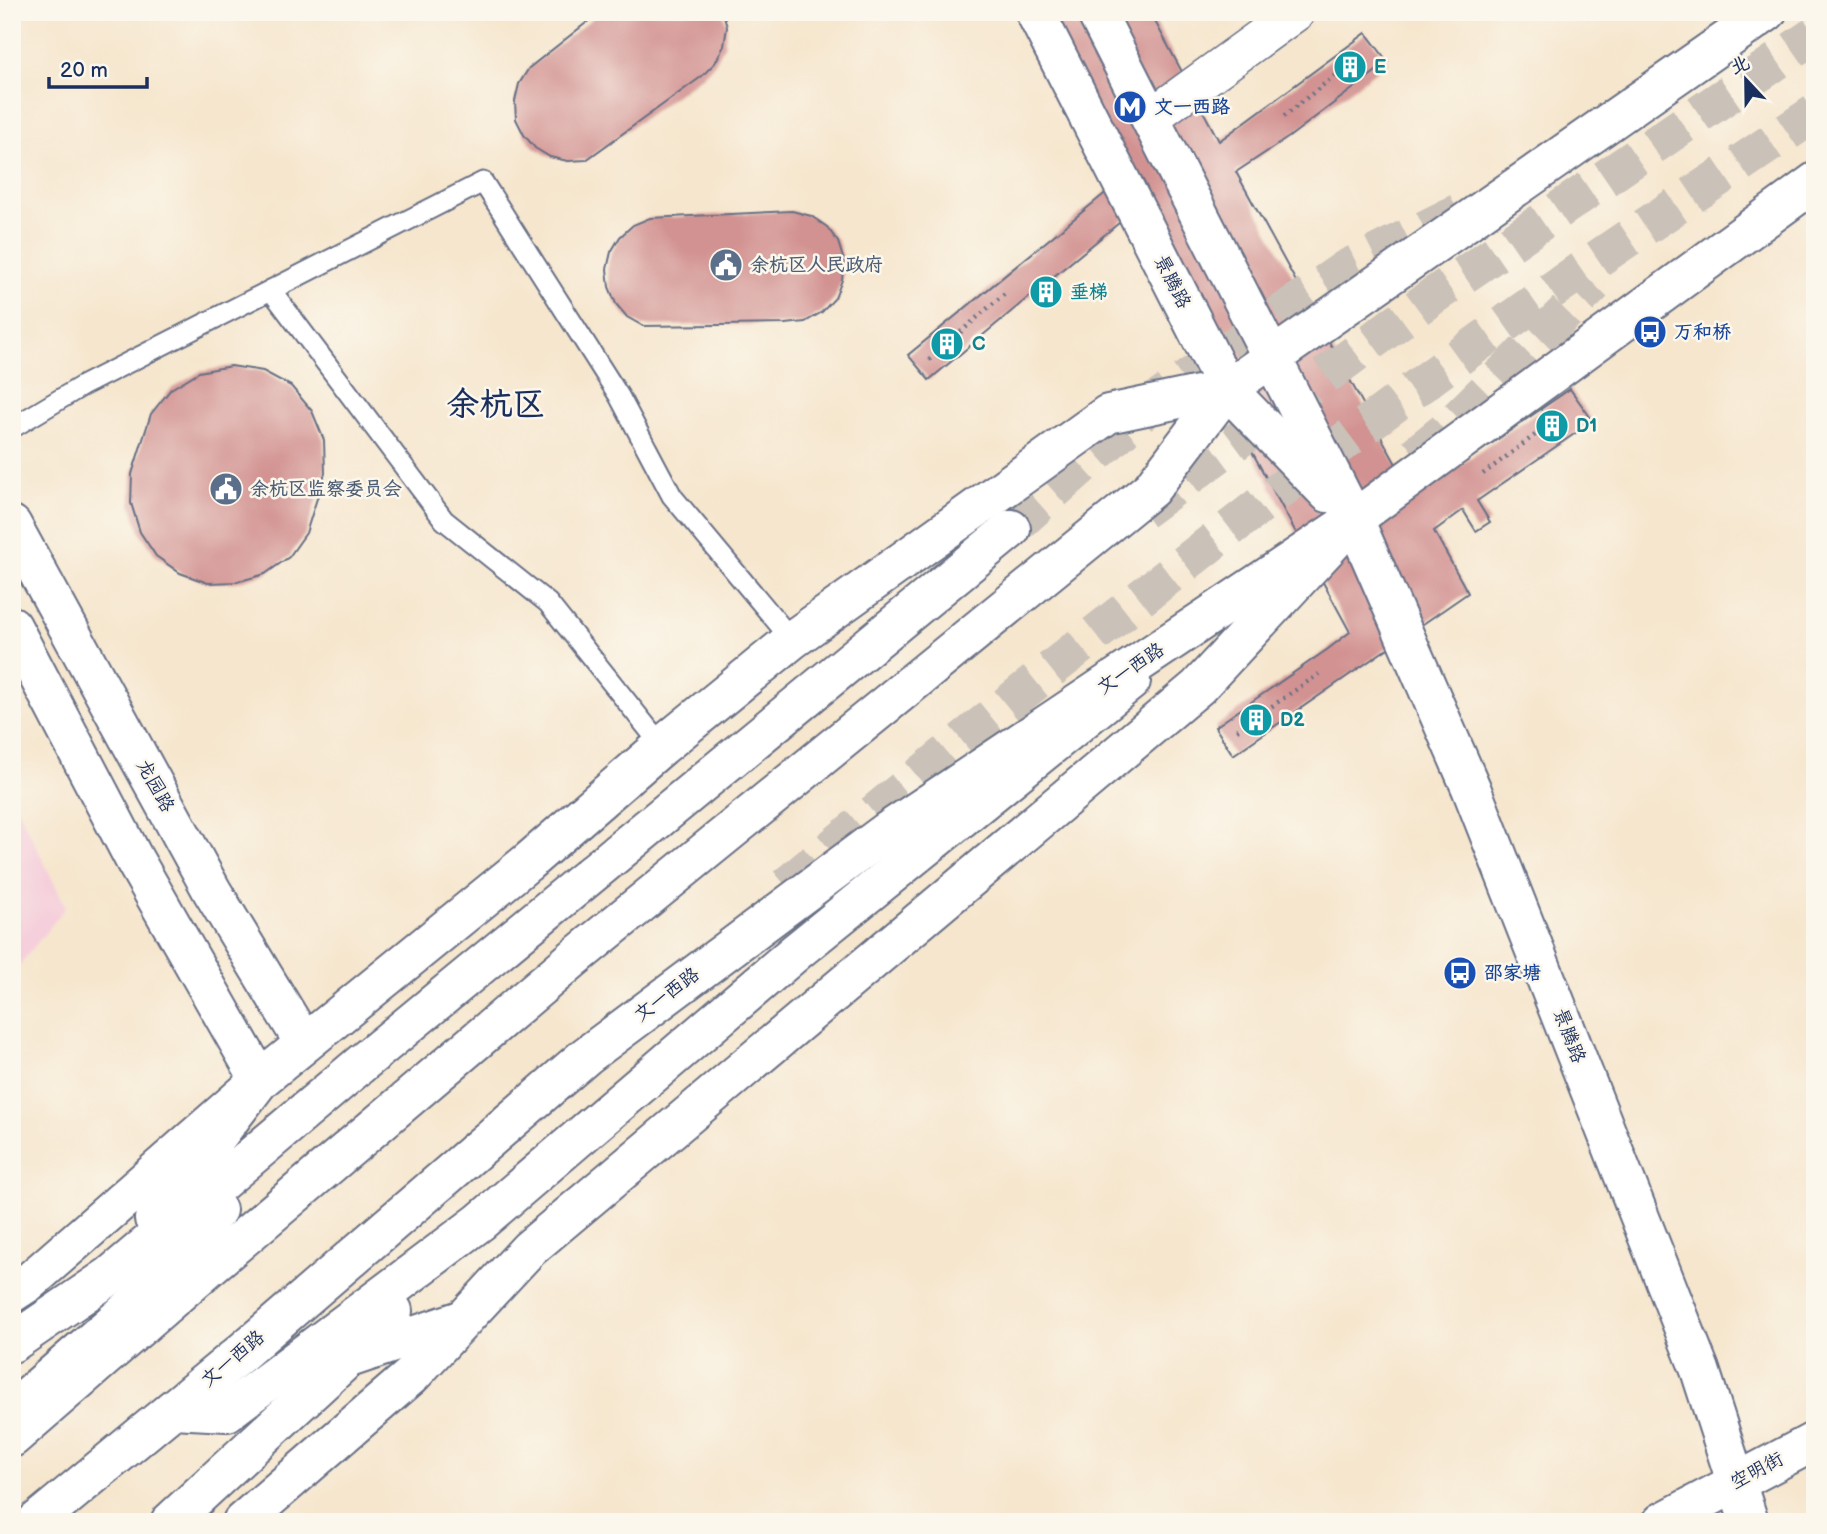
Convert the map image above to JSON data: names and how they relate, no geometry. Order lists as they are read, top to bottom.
{
  "streets": {
    "main road": [
      "景腾路",
      "文一西路",
      "龙园路",
      "空明街"
    ]
  },
  "crossings": [
    ["景腾路", "文一西路"],
    ["景腾路", "空明街"]
  ],
  "districts": ["余杭区"],
  "places": {
    "building": [
      "E",
      "垂梯",
      "C",
      "D1",
      "D2"
    ],
    "metro station": ["文一西路"],
    "public building": ["余杭区人民政府", "余杭区监察委员会"],
    "bus stop": ["万和桥", "邵家塘"]
  },
  "scale_bar": "20 m",
  "north": "top"
}
